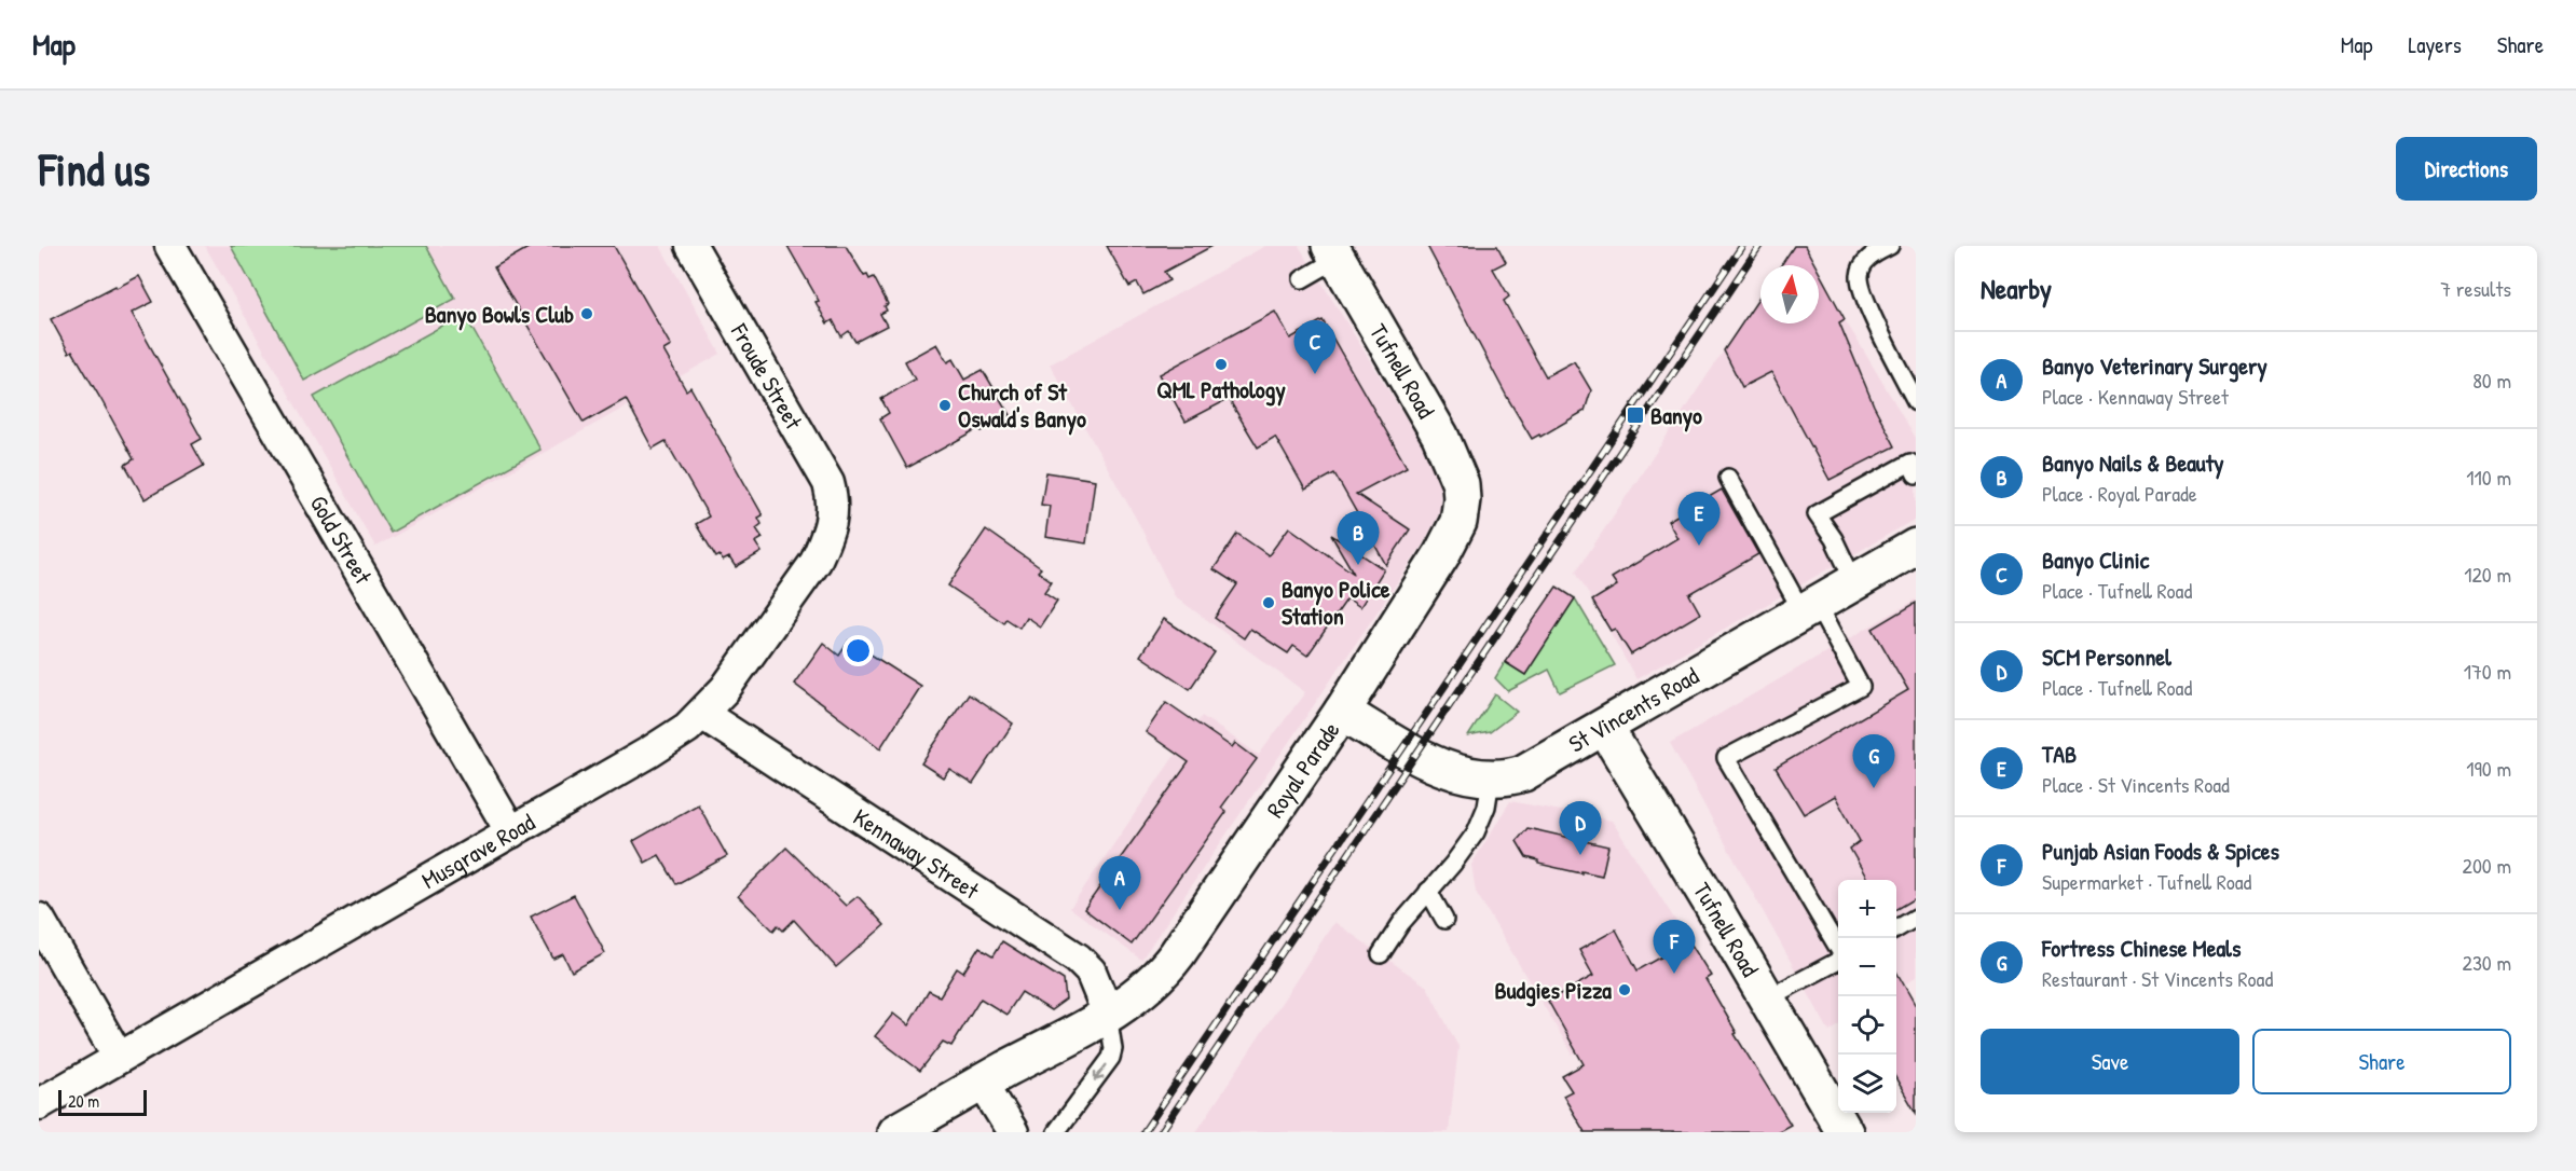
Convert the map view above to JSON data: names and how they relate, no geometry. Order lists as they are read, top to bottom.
{
  "streets": {
    "main road": ["Tufnell Road", "St Vincents Road", "Royal Parade"],
    "street": [
      "Froude Street",
      "Gold Street",
      "Musgrave Road",
      "Kennaway Street"
    ]
  },
  "crossings": [
    ["Tufnell Road", "St Vincents Road"],
    ["Tufnell Road", "Royal Parade"],
    ["Froude Street", "Musgrave Road"],
    ["Gold Street", "Musgrave Road"],
    ["St Vincents Road", "Royal Parade"],
    ["Royal Parade", "Kennaway Street"],
    ["Musgrave Road", "Kennaway Street"]
  ],
  "places": {
    "other": [
      "Banyo Bowls Club",
      "QML Pathology",
      "Church of St Oswald's Banyo",
      "Banyo Police Station",
      "Budgies Pizza"
    ],
    "transit": ["Banyo"]
  },
  "scale_bar": "20 m",
  "north": "top",
  "page": {
    "header": "Map",
    "nav": ["Map", "Layers", "Share"],
    "buttons": [
      "Directions",
      ["Save", "Share"]
    ],
    "title": "Find us",
    "heading": ["Nearby", "7 results"],
    "pins": [
      "C",
      "E",
      "B",
      "G",
      "D",
      "A",
      "F"
    ],
    "list": [
      {
        "mark": "A",
        "name": "Banyo Veterinary Surgery",
        "note": "Place · Kennaway Street",
        "value": "80 m"
      },
      {
        "mark": "B",
        "name": "Banyo Nails & Beauty",
        "note": "Place · Royal Parade",
        "value": "110 m"
      },
      {
        "mark": "C",
        "name": "Banyo Clinic",
        "note": "Place · Tufnell Road",
        "value": "120 m"
      },
      {
        "mark": "D",
        "name": "SCM Personnel",
        "note": "Place · Tufnell Road",
        "value": "170 m"
      },
      {
        "mark": "E",
        "name": "TAB",
        "note": "Place · St Vincents Road",
        "value": "190 m"
      },
      {
        "mark": "F",
        "name": "Punjab Asian Foods & Spices",
        "note": "Supermarket · Tufnell Road",
        "value": "200 m"
      },
      {
        "mark": "G",
        "name": "Fortress Chinese Meals",
        "note": "Restaurant · St Vincents Road",
        "value": "230 m"
      }
    ],
    "map_buttons": ["+", "−"],
    "scale": "20 m"
  }
}
